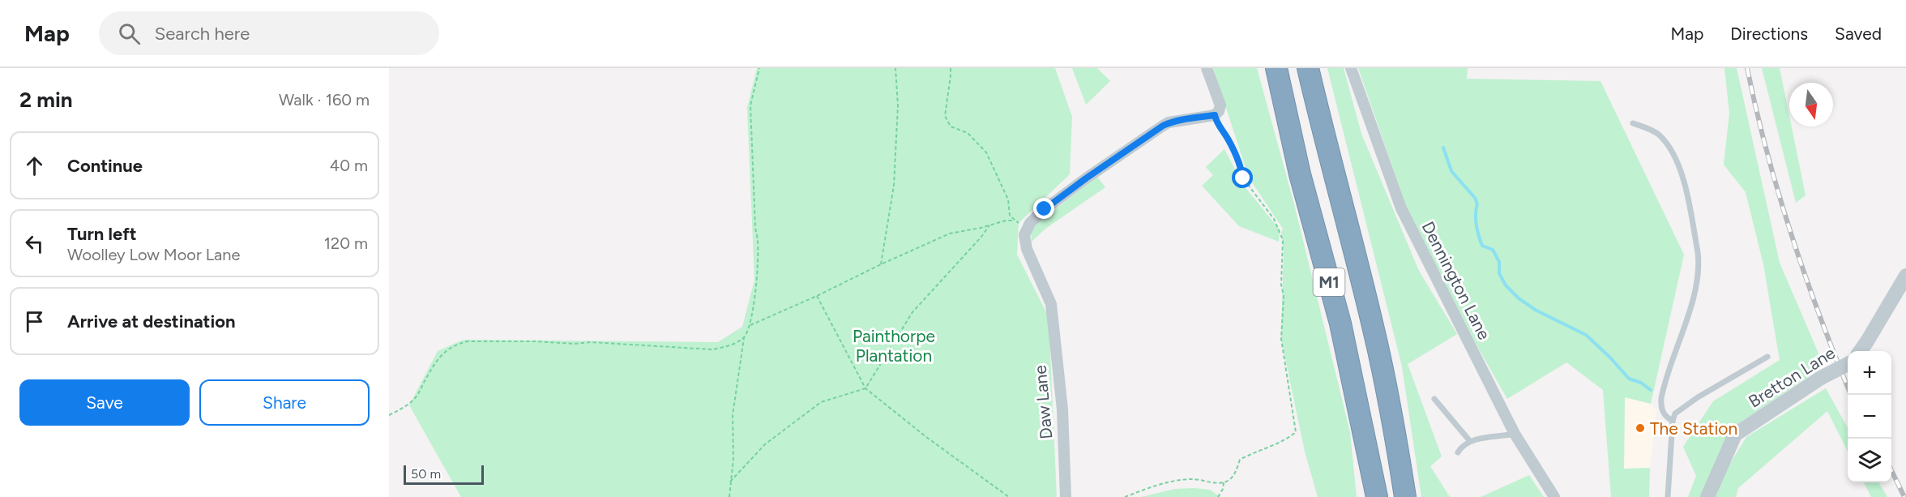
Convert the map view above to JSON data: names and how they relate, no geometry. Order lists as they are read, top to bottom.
{
  "streets": {
    "highway": ["M1"],
    "street": ["Dennington Lane", "Bretton Lane", "Daw Lane"]
  },
  "parks": ["Painthorpe Plantation"],
  "places": ["The Station"],
  "scale_bar": "50 m",
  "north": "bottom",
  "page": {
    "header": "Map",
    "search": "Search here",
    "nav": ["Map", "Directions", "Saved"],
    "heading": ["2 min", "Walk · 160 m"],
    "list": [
      ["Continue", "40 m"],
      ["Turn left", "Woolley Low Moor Lane", "120 m"],
      "Arrive at destination"
    ],
    "map_buttons": ["+", "−"],
    "buttons": ["Save", "Share"],
    "scale": "50 m"
  }
}
